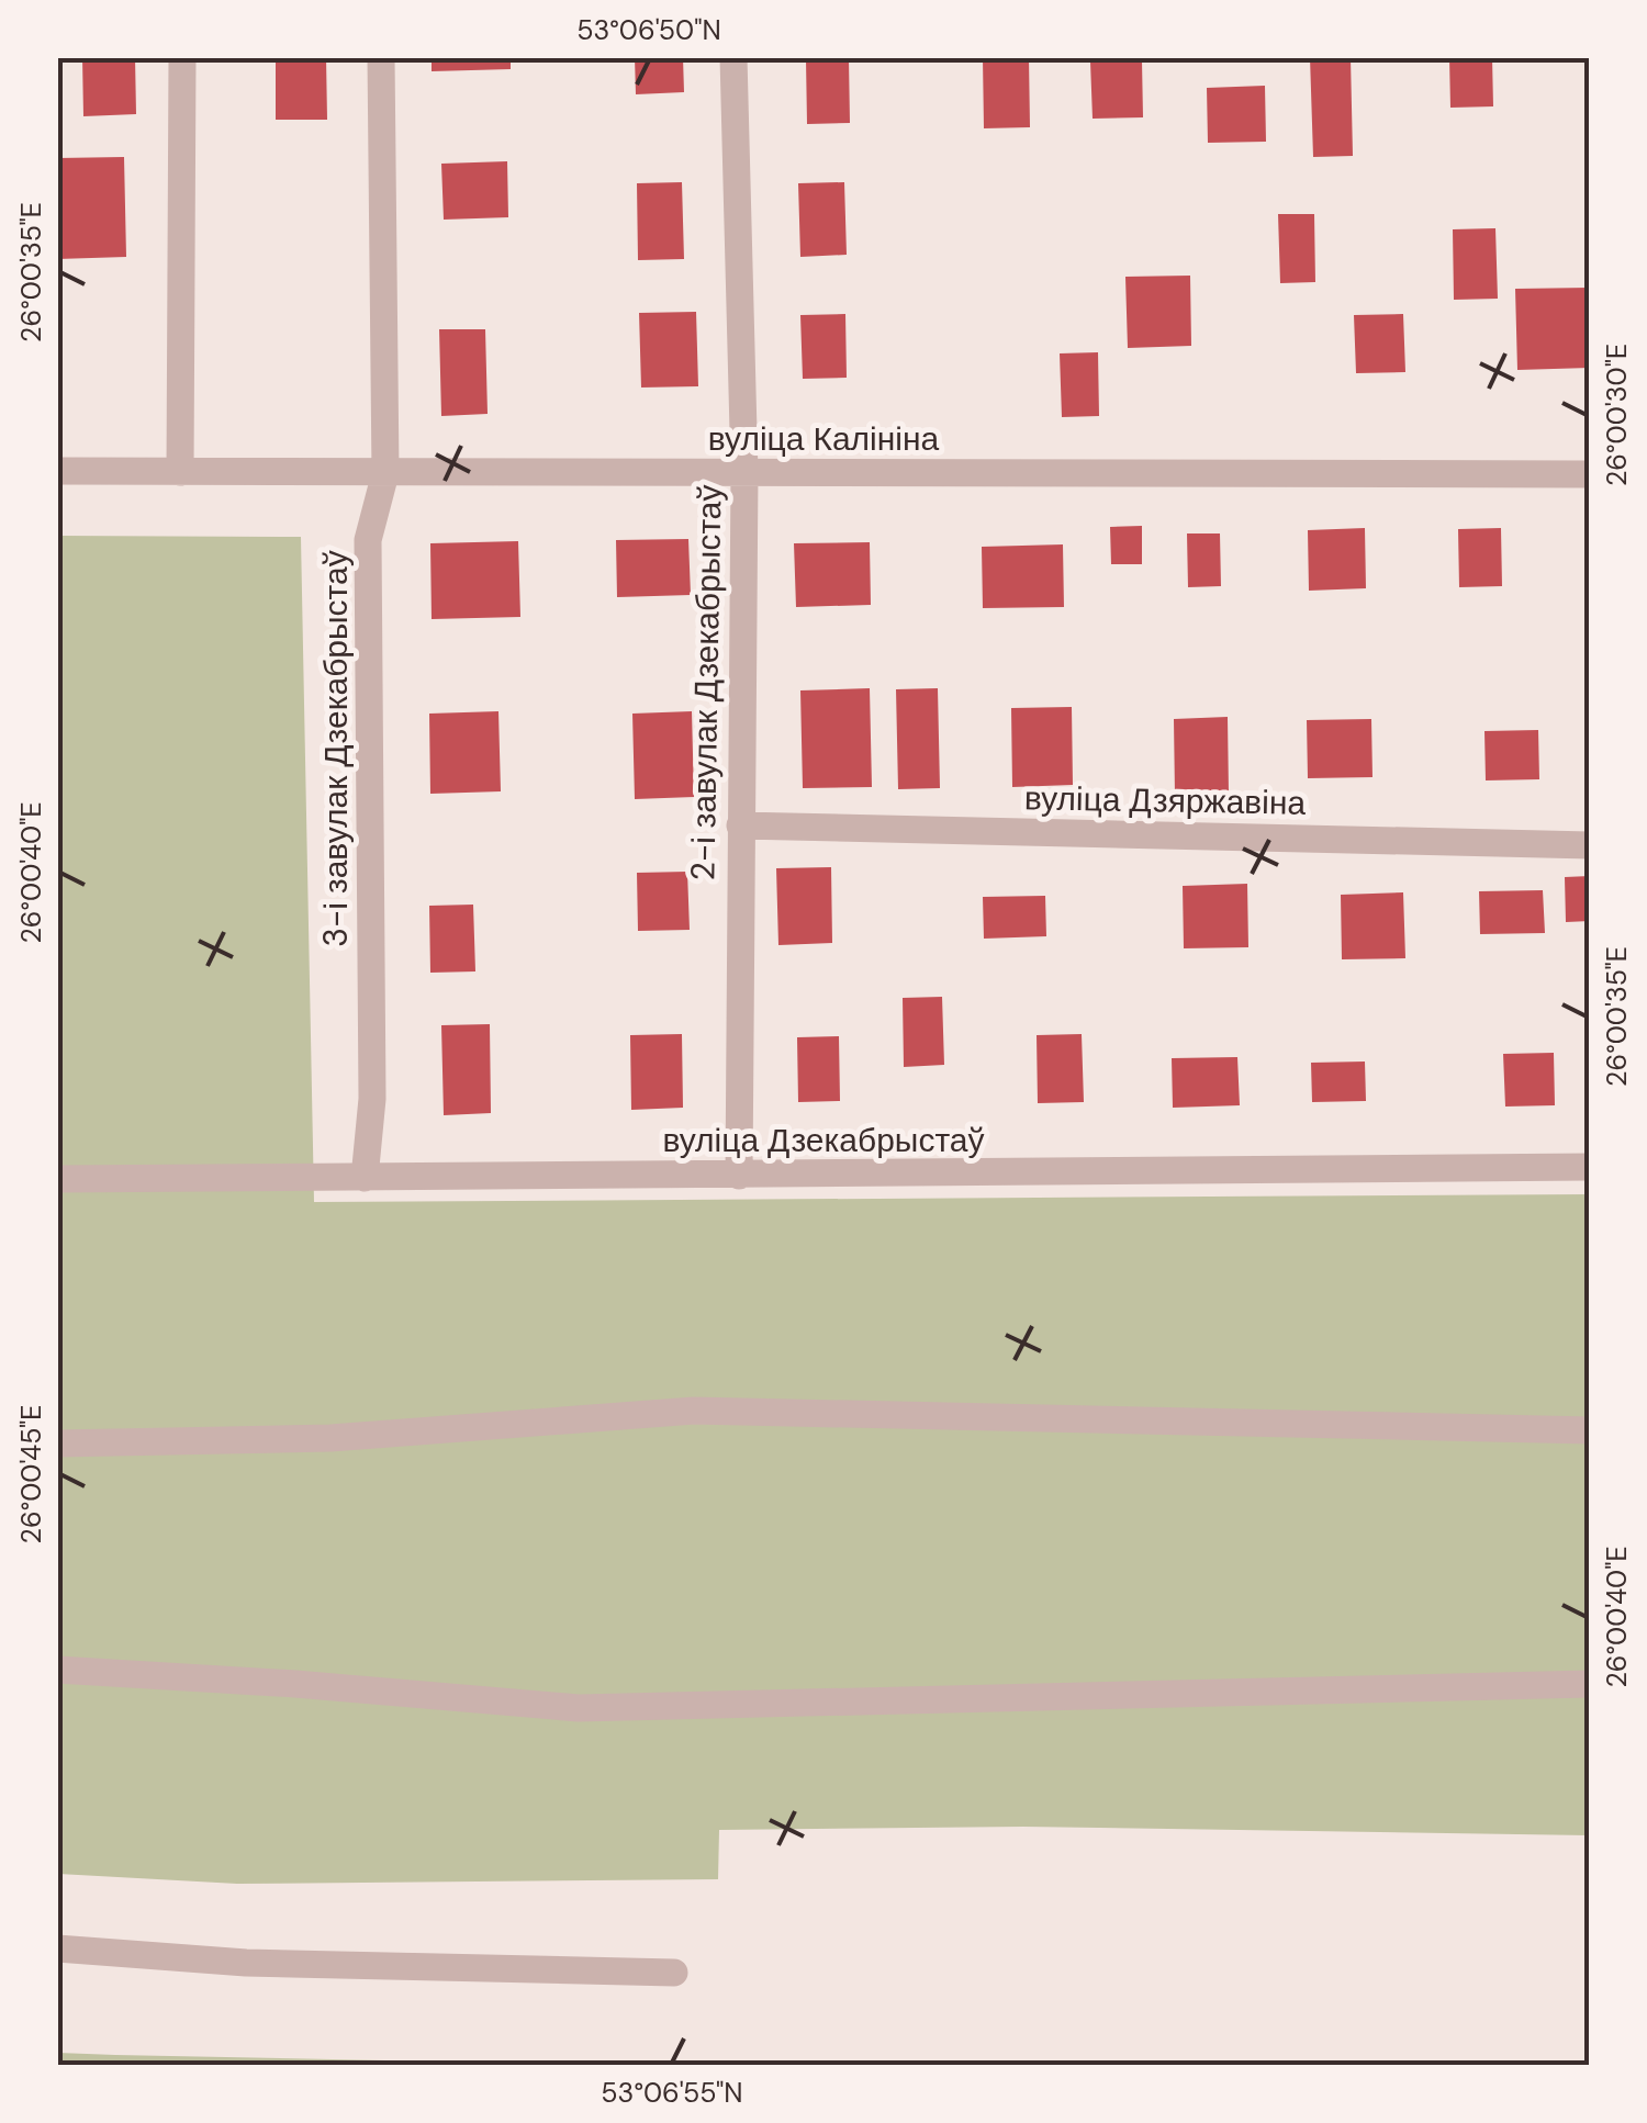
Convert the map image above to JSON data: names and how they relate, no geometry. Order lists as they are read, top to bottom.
{
  "streets": {
    "street": [
      "вуліца Калініна",
      "2-і завулак Дзекабрыстаў",
      "3-і завулак Дзекабрыстаў",
      "вуліца Дзяржавіна",
      "вуліца Дзекабрыстаў"
    ]
  },
  "crossings": [
    ["вуліца Калініна", "2-і завулак Дзекабрыстаў"],
    ["вуліца Калініна", "3-і завулак Дзекабрыстаў"],
    ["2-і завулак Дзекабрыстаў", "вуліца Дзяржавіна"],
    ["2-і завулак Дзекабрыстаў", "вуліца Дзекабрыстаў"],
    ["3-і завулак Дзекабрыстаў", "вуліца Дзекабрыстаў"]
  ],
  "coordinates": [
    "53°06'50\"N",
    "26°00'35\"E",
    "26°00'30\"E",
    "26°00'40\"E",
    "26°00'45\"E",
    "53°06'55\"N"
  ]
}
